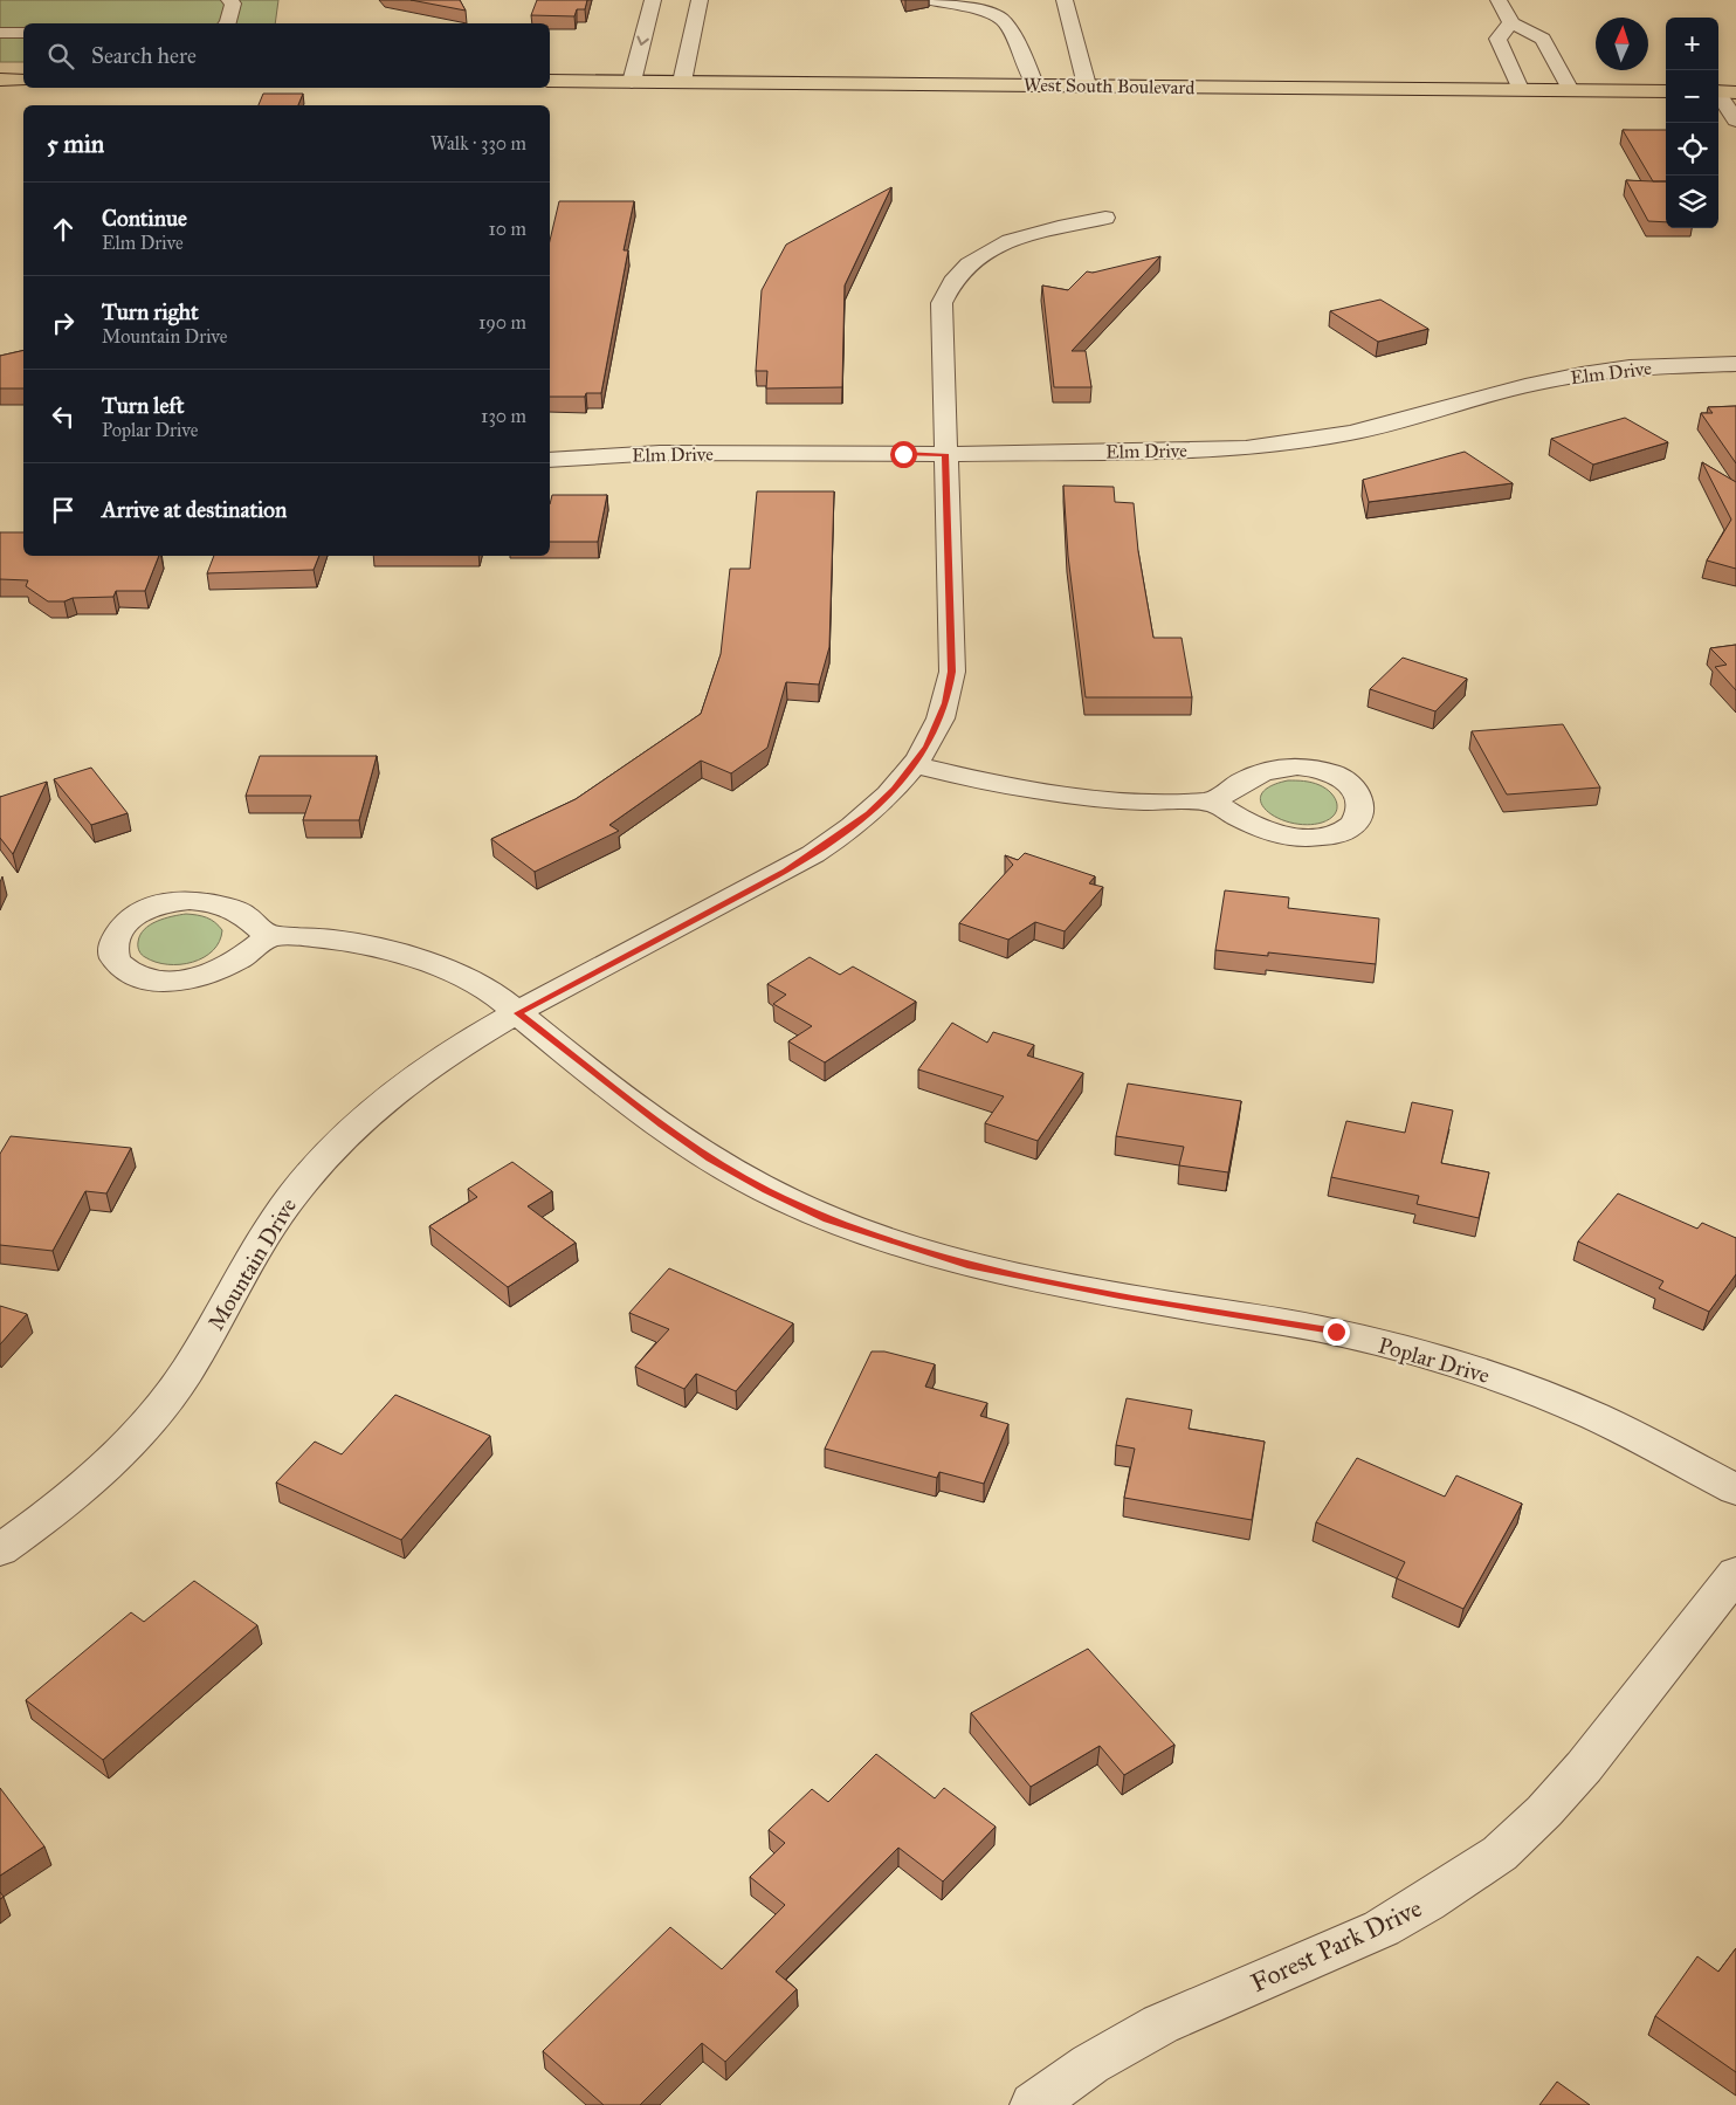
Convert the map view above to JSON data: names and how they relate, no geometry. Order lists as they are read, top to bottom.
{
  "streets": {
    "main road": ["West South Boulevard"],
    "street": [
      "Elm Drive",
      "Mountain Drive",
      "Poplar Drive",
      "Forest Park Drive"
    ]
  },
  "crossings": [
    ["Elm Drive", "Mountain Drive"],
    ["Mountain Drive", "Poplar Drive"]
  ],
  "north": "top",
  "page": {
    "map_buttons": ["+", "−"],
    "search": "Search here",
    "heading": ["5 min", "Walk · 330 m"],
    "list": [
      ["Continue", "Elm Drive", "10 m"],
      ["Turn right", "Mountain Drive", "190 m"],
      ["Turn left", "Poplar Drive", "130 m"],
      "Arrive at destination"
    ]
  }
}
